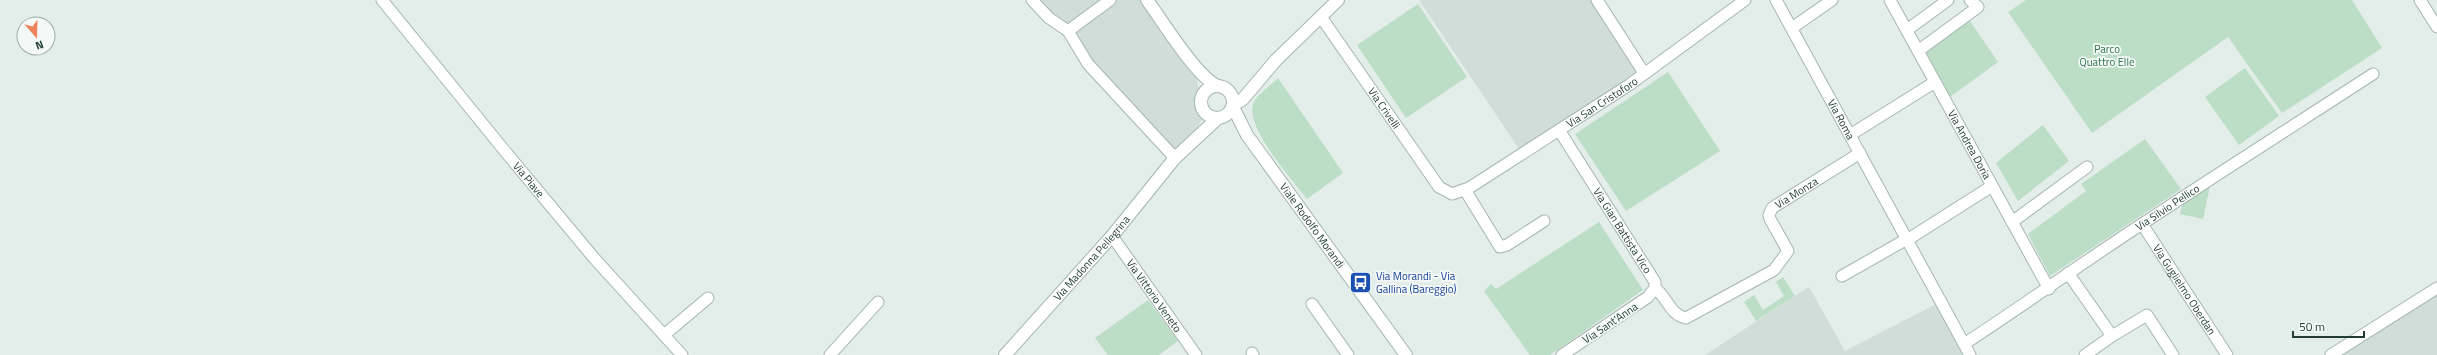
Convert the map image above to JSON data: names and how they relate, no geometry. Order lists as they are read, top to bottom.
{
  "streets": {
    "street": [
      "Via San Cristoforo",
      "Via Crivelli",
      "Via Roma",
      "Via Andrea Doria",
      "Via Piave",
      "Via Monza",
      "Via Silvio Pellico",
      "Viale Rodolfo Morandi",
      "Via Gian Battista Vico",
      "Via Madonna Pellegrina",
      "Via Guglielmo Oberdan",
      "Via Vittorio Veneto",
      "Via Sant'Anna"
    ]
  },
  "crossings": [
    ["Via San Cristoforo", "Via Crivelli"],
    ["Via San Cristoforo", "Via Gian Battista Vico"],
    ["Via Roma", "Via Monza"],
    ["Via Roma", "Via Silvio Pellico"],
    ["Via Andrea Doria", "Via Silvio Pellico"],
    ["Via Monza", "Via Gian Battista Vico"],
    ["Via Silvio Pellico", "Via Guglielmo Oberdan"],
    ["Viale Rodolfo Morandi", "Via Madonna Pellegrina"],
    ["Via Gian Battista Vico", "Via Sant'Anna"],
    ["Via Madonna Pellegrina", "Via Vittorio Veneto"]
  ],
  "parks": ["Parco Quattro Elle"],
  "places": {
    "bus stop": ["Via Morandi - Via Gallina (Bareggio)"]
  },
  "scale_bar": "50 m",
  "north": "bottom"
}
